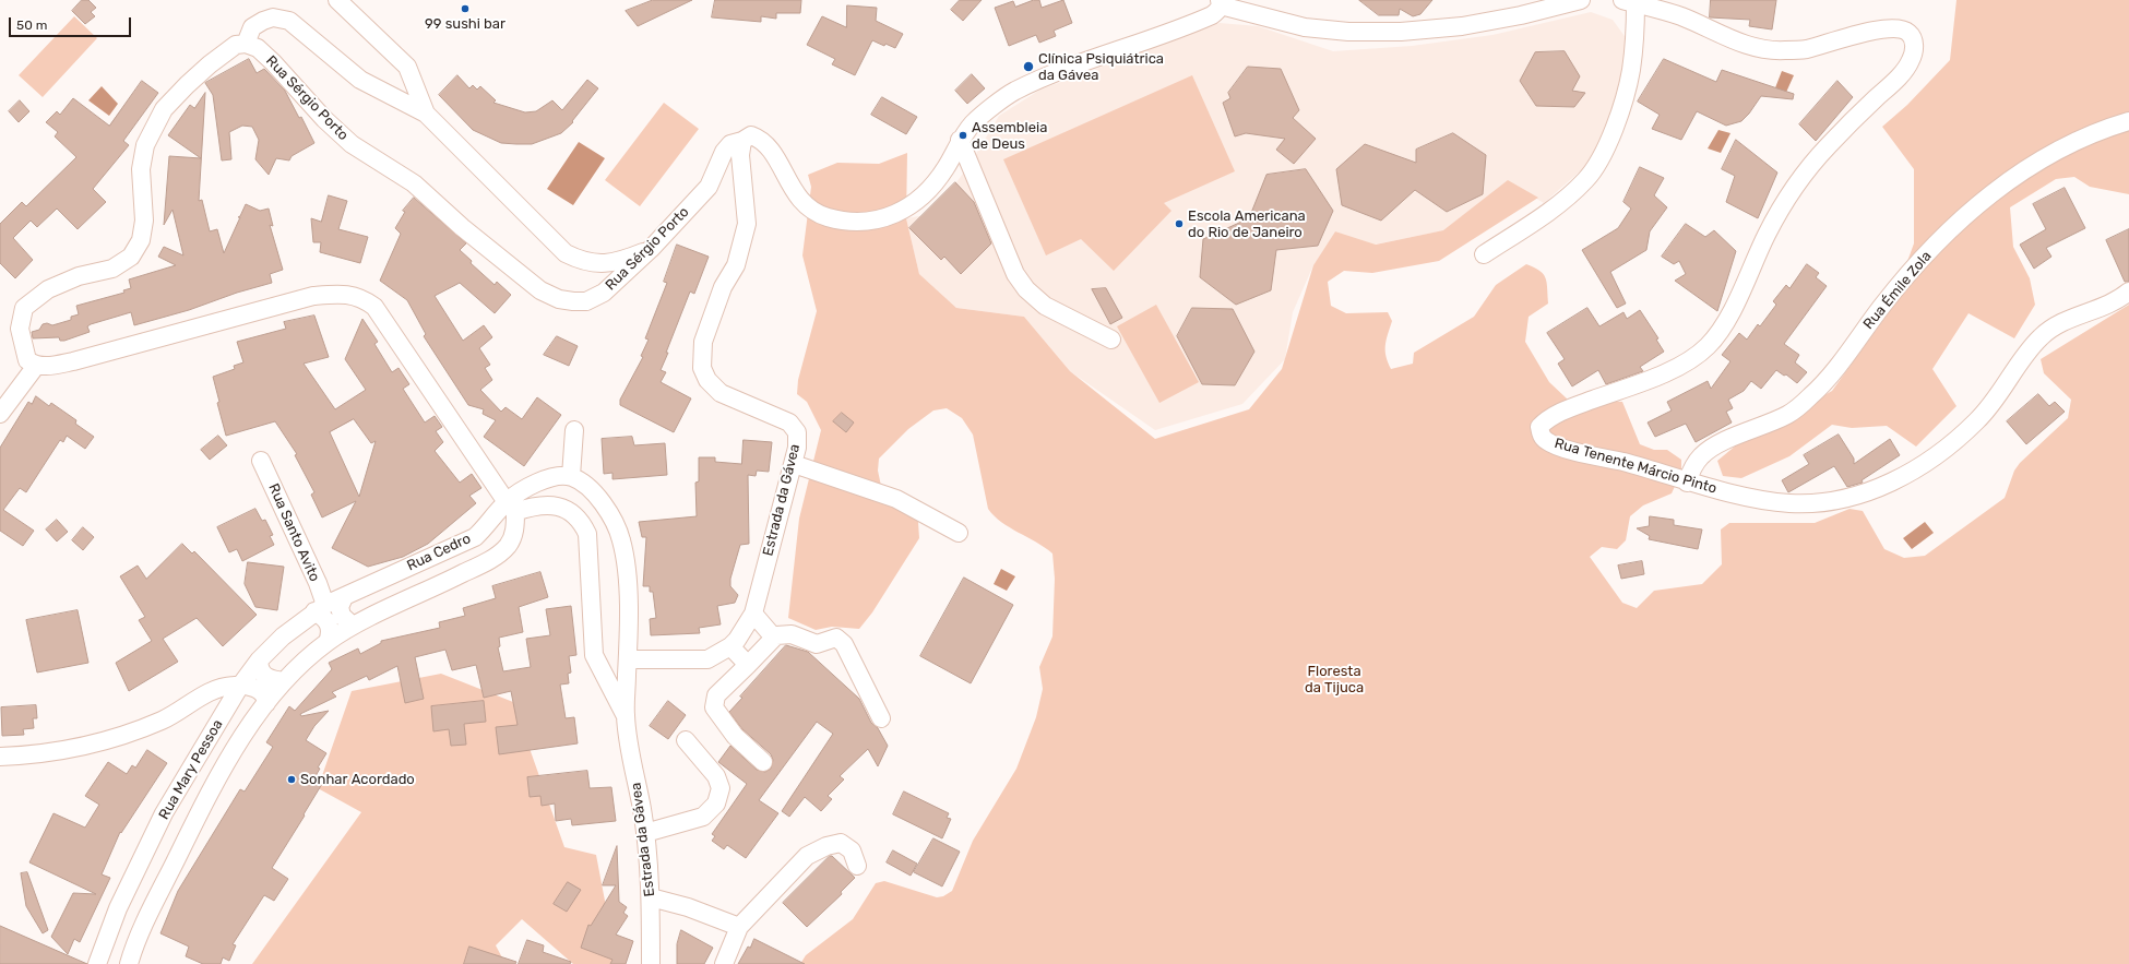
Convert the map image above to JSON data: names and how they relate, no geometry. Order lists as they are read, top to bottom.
{
  "streets": {
    "street": [
      "Rua Sérgio Porto",
      "Rua Émile Zola",
      "Rua Tenente Márcio Pinto",
      "Estrada da Gávea",
      "Rua Santo Avito",
      "Rua Cedro",
      "Rua Mary Pessoa"
    ]
  },
  "crossings": [
    ["Rua Sérgio Porto", "Estrada da Gávea"],
    ["Rua Émile Zola", "Rua Tenente Márcio Pinto"],
    ["Estrada da Gávea", "Rua Cedro"],
    ["Rua Santo Avito", "Rua Cedro"],
    ["Rua Santo Avito", "Rua Mary Pessoa"],
    ["Rua Cedro", "Rua Mary Pessoa"]
  ],
  "parks": ["Floresta da Tijuca"],
  "places": [
    "99 sushi bar",
    "Clínica Psiquiátrica da Gávea",
    "Assembleia de Deus",
    "Escola Americana do Rio de Janeiro",
    "Sonhar Acordado"
  ],
  "scale_bar": "50 m"
}
